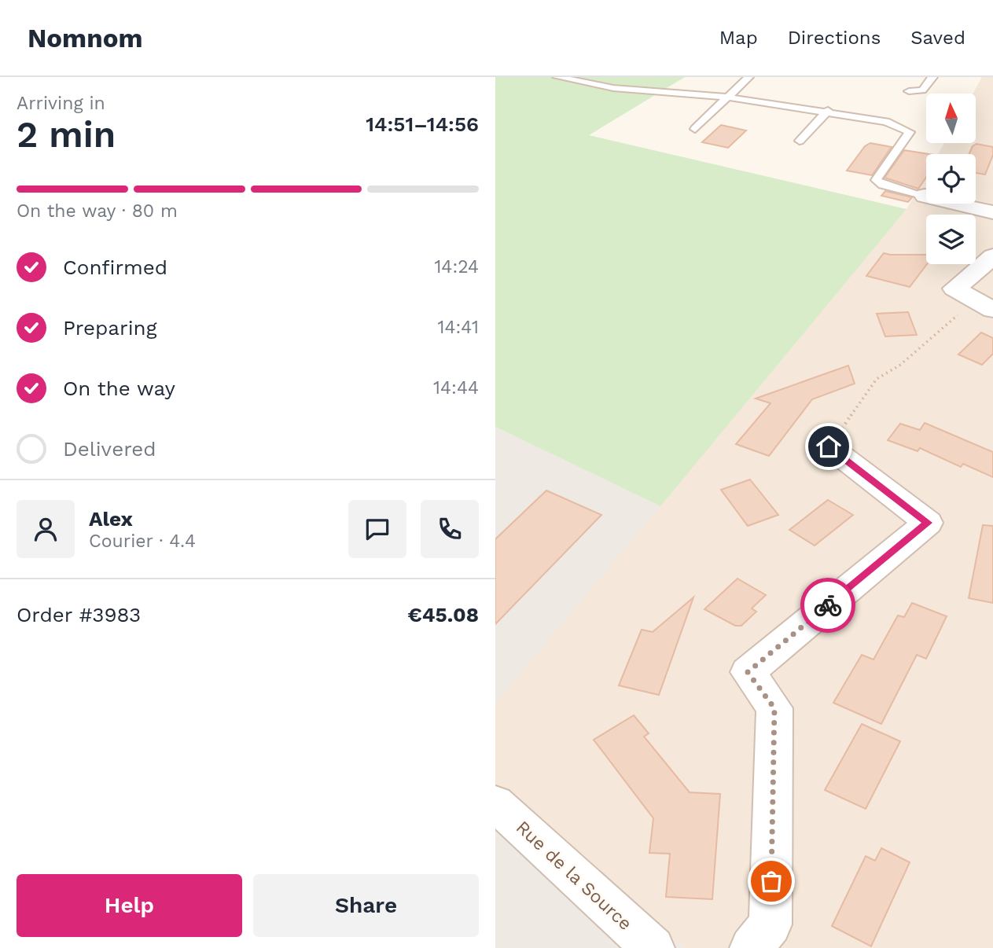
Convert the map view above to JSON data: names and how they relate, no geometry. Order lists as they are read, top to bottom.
{
  "streets": {
    "street": ["Rue de la Source"]
  },
  "north": "top",
  "page": {
    "header": "Nomnom",
    "nav": ["Map", "Directions", "Saved"],
    "heading": ["2 min", "Arriving in", "14:51–14:56"],
    "panel": [
      "Alex",
      "Courier · 4.4",
      "Order #3983",
      "€45.08"
    ],
    "bar": "On the way · 80 m",
    "list": [
      ["Confirmed", "14:24"],
      ["Preparing", "14:41"],
      ["On the way", "14:44"],
      "Delivered"
    ],
    "buttons": ["Help", "Share"]
  }
}
